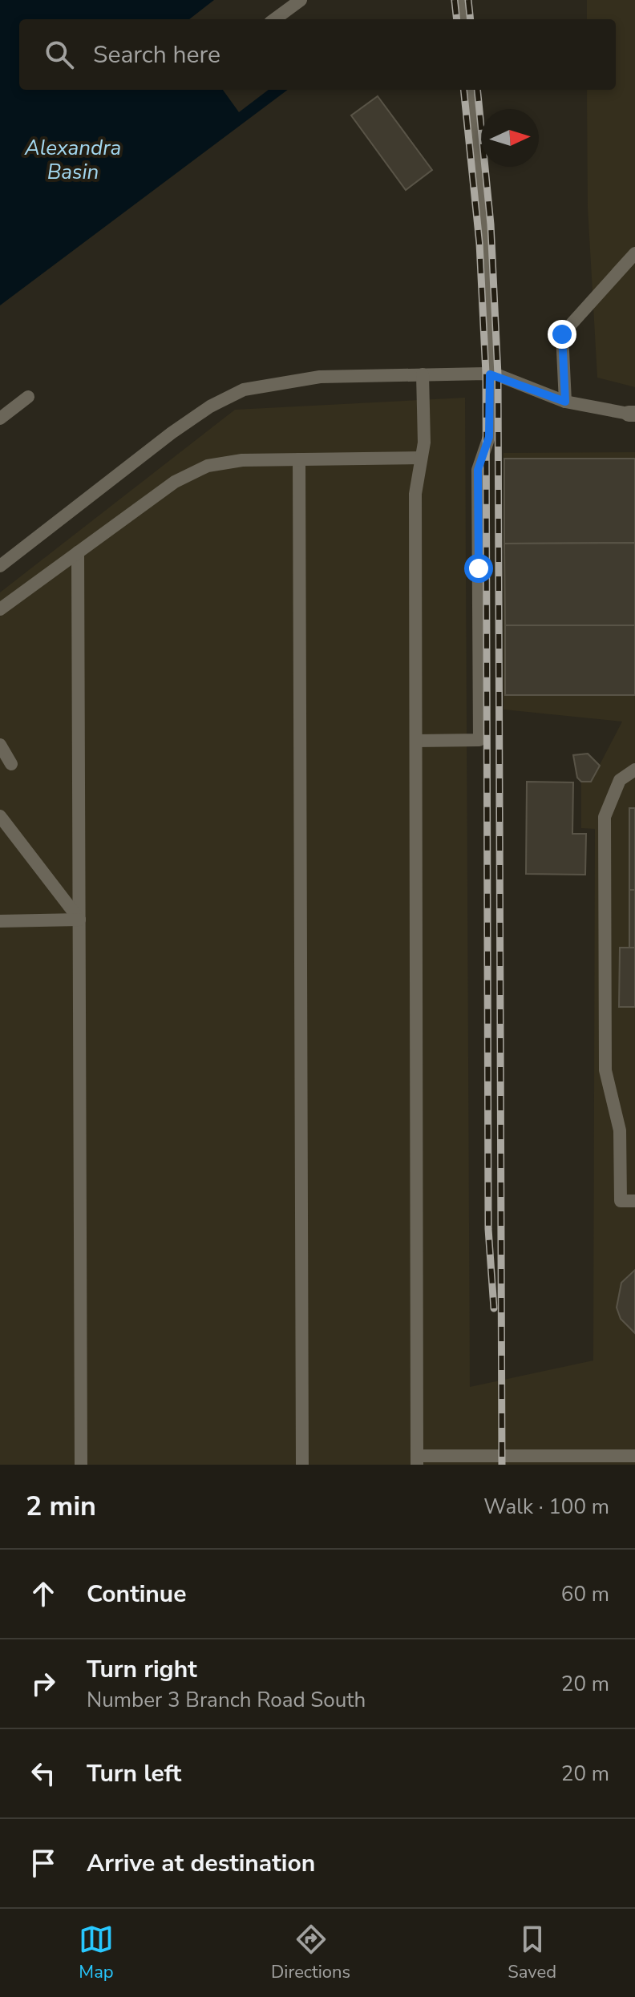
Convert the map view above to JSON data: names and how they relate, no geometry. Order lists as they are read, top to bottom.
{
  "water": ["Alexandra Basin"],
  "north": "right",
  "page": {
    "search": "Search here",
    "heading": ["2 min", "Walk · 100 m"],
    "list": [
      ["Continue", "60 m"],
      ["Turn right", "Number 3 Branch Road South", "20 m"],
      ["Turn left", "20 m"],
      "Arrive at destination"
    ],
    "nav": ["Map", "Directions", "Saved"]
  }
}
